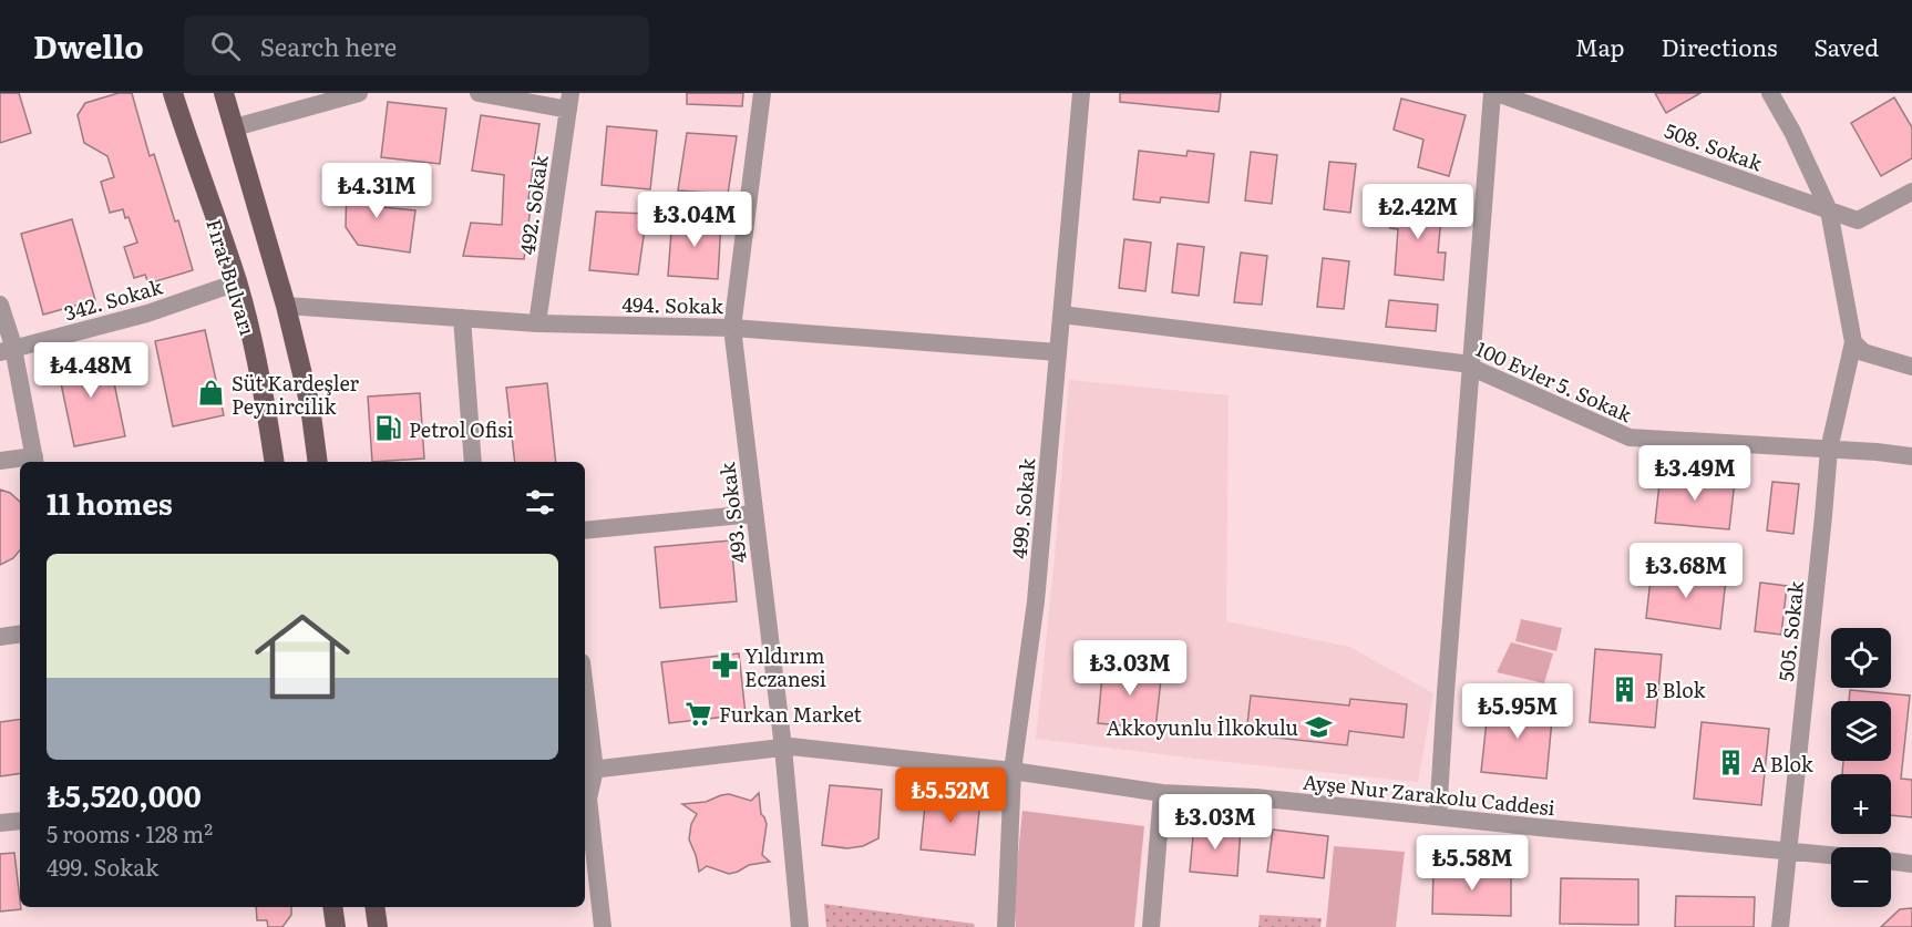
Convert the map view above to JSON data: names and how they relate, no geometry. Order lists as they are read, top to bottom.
{
  "streets": {
    "main road": ["Fırat Bulvarı"],
    "street": [
      "508. Sokak",
      "492. Sokak",
      "342. Sokak",
      "494. Sokak",
      "100 Evler 5. Sokak",
      "499. Sokak",
      "493. Sokak",
      "505. Sokak",
      "Ayşe Nur Zarakolu Caddesi"
    ]
  },
  "crossings": [
    ["492. Sokak", "494. Sokak"],
    ["Fırat Bulvarı", "342. Sokak"],
    ["494. Sokak", "499. Sokak"],
    ["494. Sokak", "493. Sokak"],
    ["100 Evler 5. Sokak", "499. Sokak"],
    ["100 Evler 5. Sokak", "505. Sokak"],
    ["499. Sokak", "Ayşe Nur Zarakolu Caddesi"],
    ["493. Sokak", "Ayşe Nur Zarakolu Caddesi"],
    ["505. Sokak", "Ayşe Nur Zarakolu Caddesi"]
  ],
  "places": {
    "shop": ["Süt Kardeşler Peynircilik"],
    "fuel station": ["Petrol Ofisi"],
    "pharmacy": ["Yıldırım Eczanesi"],
    "building": ["B Blok", "A Blok"],
    "supermarket": ["Furkan Market"],
    "school or university": ["Akkoyunlu İlkokulu"]
  },
  "page": {
    "header": "Dwello",
    "search": "Search here",
    "nav": ["Map", "Directions", "Saved"],
    "price": [
      "₺4.31M",
      "₺2.42M",
      "₺3.04M",
      "₺4.48M",
      "₺3.49M",
      "₺3.68M",
      "₺3.03M",
      "₺5.95M",
      "₺5.52M",
      "₺3.03M",
      "₺5.58M"
    ],
    "heading": "11 homes",
    "list": [
      {
        "name": "₺5,520,000",
        "note": "5 rooms · 128 m² · 499. Sokak"
      }
    ],
    "map_buttons": ["+", "−"]
  }
}
